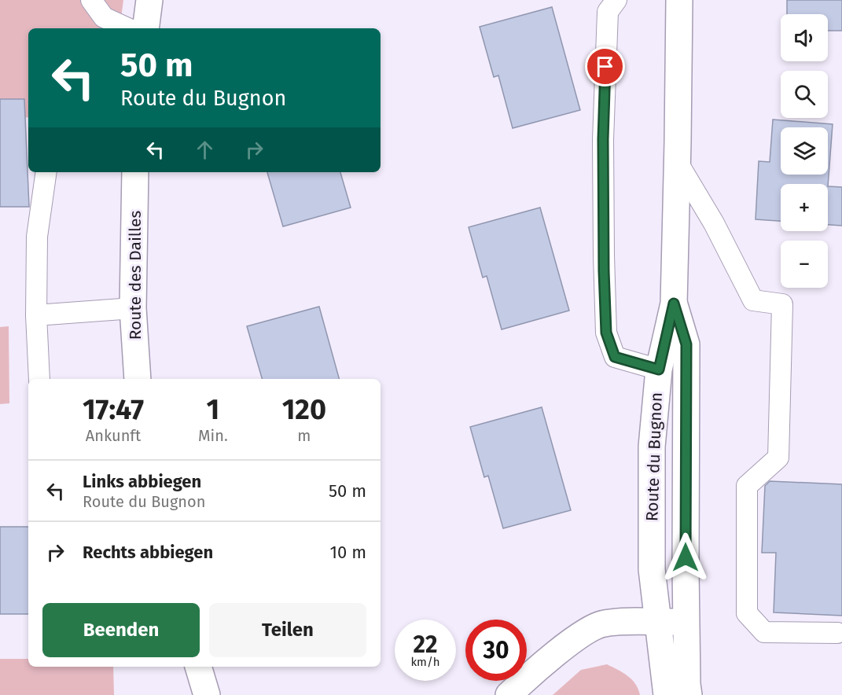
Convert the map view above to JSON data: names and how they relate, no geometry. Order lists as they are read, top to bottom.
{
  "streets": {
    "street": ["Route des Dailles", "Route du Bugnon"]
  },
  "page": {
    "map_buttons": ["+", "−"],
    "turn": ["50 m", "Route du Bugnon"],
    "eta": [
      "17:47",
      "Ankunft",
      "1",
      "Min.",
      "120",
      "m"
    ],
    "list": [
      {
        "name": "Links abbiegen",
        "note": "Route du Bugnon",
        "value": "50 m"
      },
      {
        "name": "Rechts abbiegen",
        "value": "10 m"
      }
    ],
    "buttons": ["Beenden", "Teilen"],
    "speed": "22 km/h",
    "limit": "30"
  }
}
